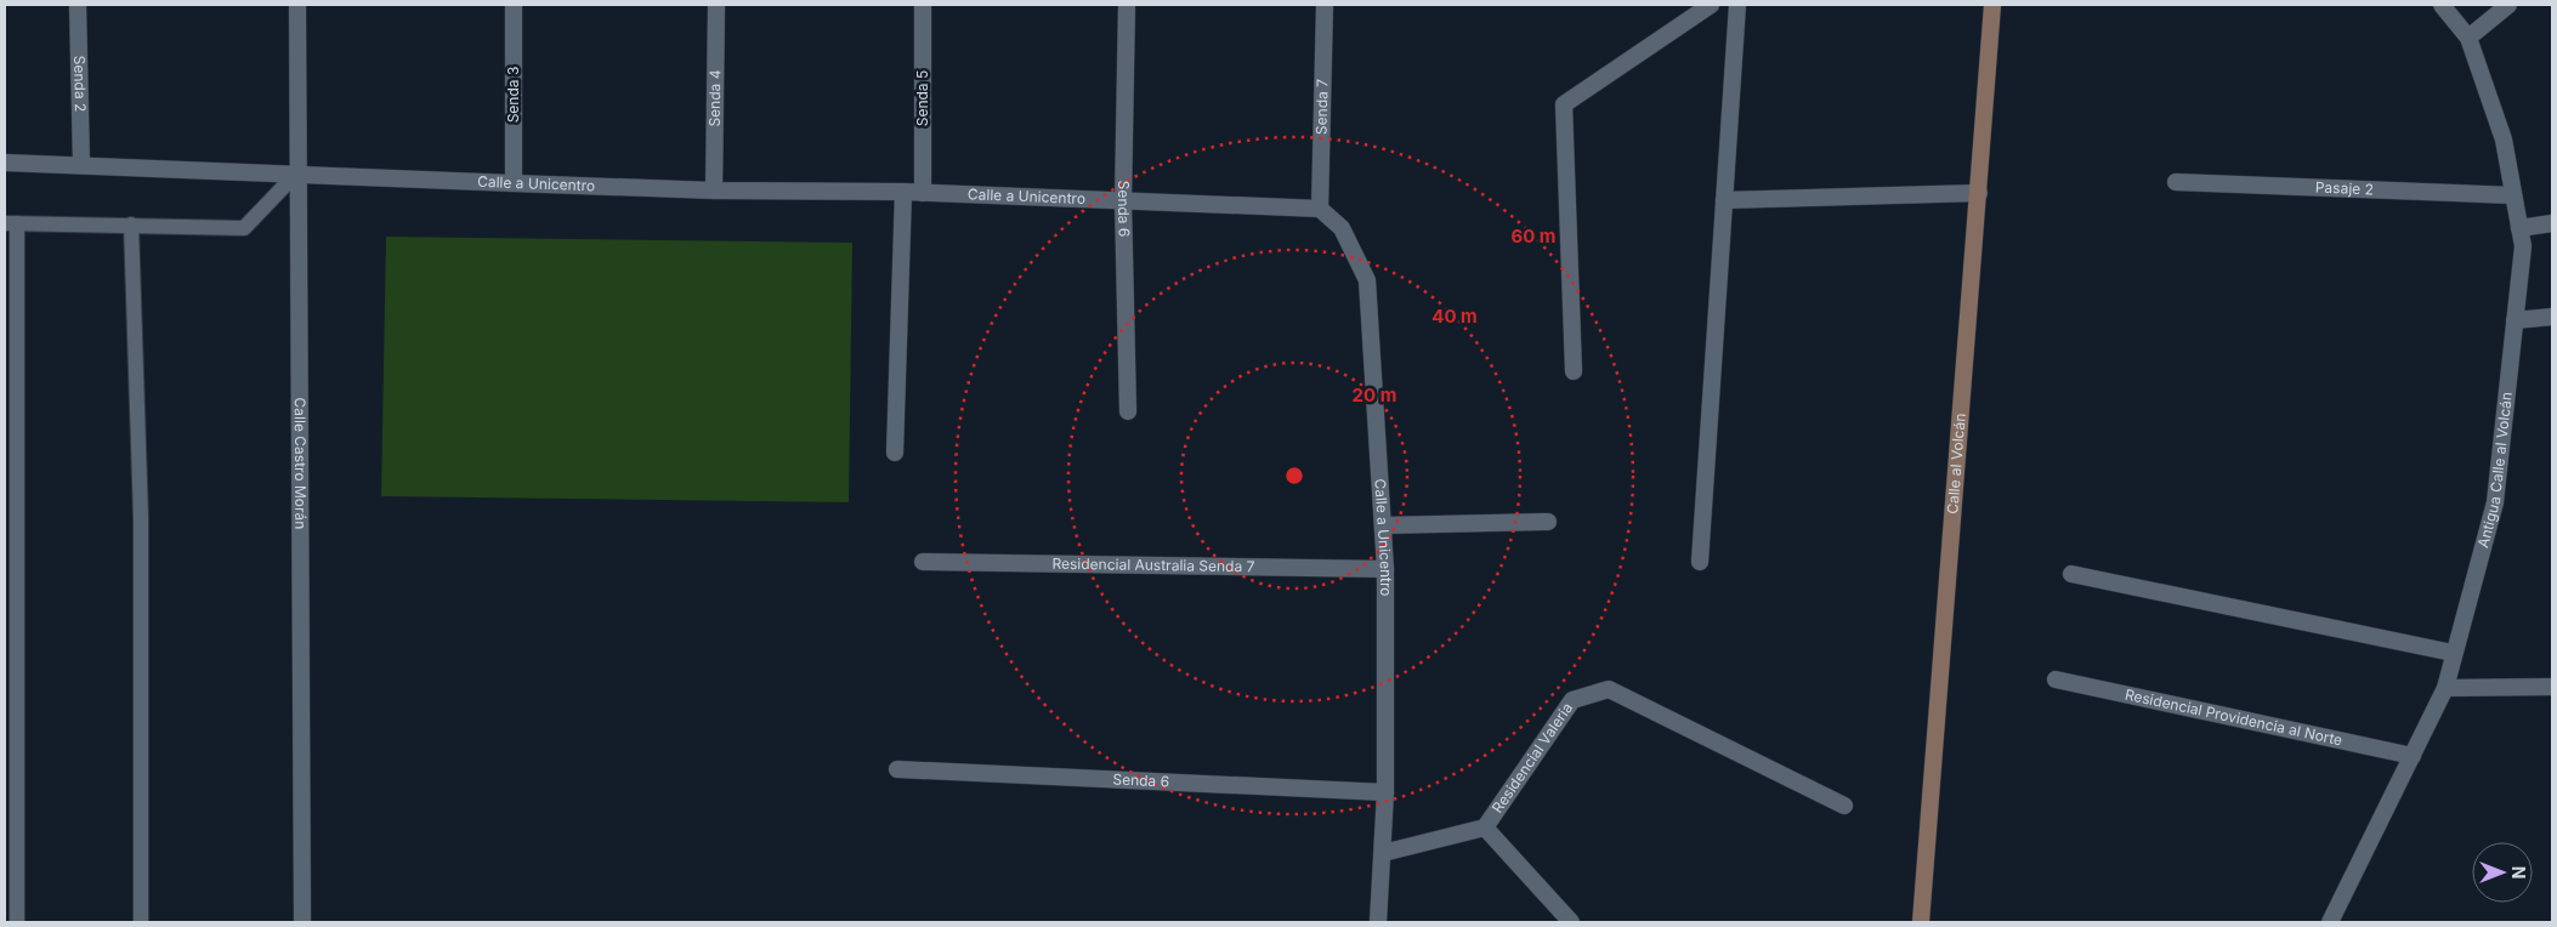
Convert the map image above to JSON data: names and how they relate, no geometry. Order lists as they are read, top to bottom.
{
  "streets": {
    "main road": ["Calle al Volcán"],
    "street": [
      "Senda 2",
      "Senda 3",
      "Senda 4",
      "Senda 5",
      "Senda 7",
      "Calle a Unicentro",
      "Pasaje 2",
      "Senda 6",
      "Calle Castro Morán",
      "Antigua Calle al Volcán",
      "Residencial Australia Senda 7",
      "Residencial Providencia al Norte",
      "Residencial Valeria"
    ]
  },
  "crossings": [
    ["Senda 2", "Calle a Unicentro"],
    ["Senda 3", "Calle a Unicentro"],
    ["Senda 4", "Calle a Unicentro"],
    ["Senda 5", "Calle a Unicentro"],
    ["Senda 7", "Calle a Unicentro"],
    ["Calle a Unicentro", "Senda 6"],
    ["Calle a Unicentro", "Calle Castro Morán"],
    ["Calle a Unicentro", "Residencial Australia Senda 7"],
    ["Calle a Unicentro", "Residencial Valeria"],
    ["Pasaje 2", "Antigua Calle al Volcán"],
    ["Antigua Calle al Volcán", "Residencial Providencia al Norte"]
  ],
  "north": "right",
  "rings": ["60 m", "40 m", "20 m"]
}
